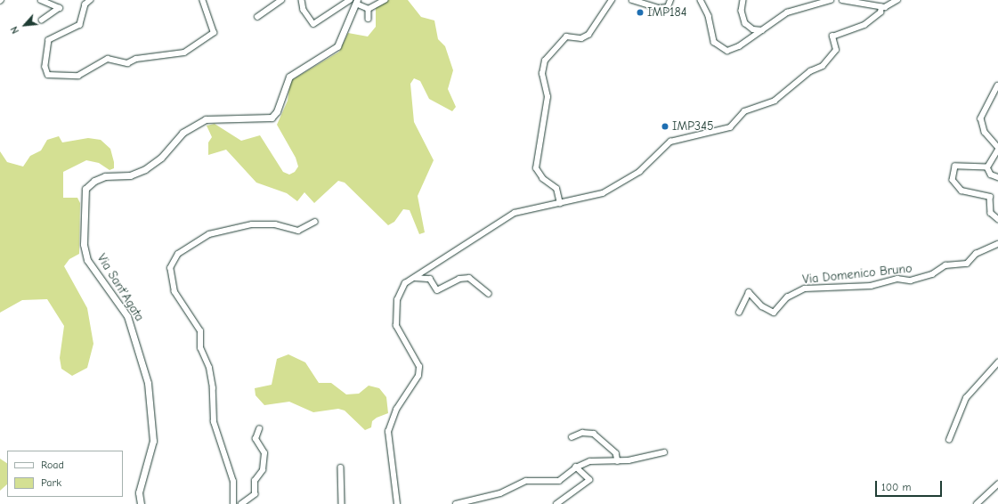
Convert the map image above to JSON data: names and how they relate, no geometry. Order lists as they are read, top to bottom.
{
  "streets": {
    "street": ["Via Domenico Bruno", "Via Sant'Agata"]
  },
  "places": ["IMP184", "IMP345"],
  "legend": ["Road", "Park"],
  "scale_bar": "100 m",
  "north": "bottom left"
}
